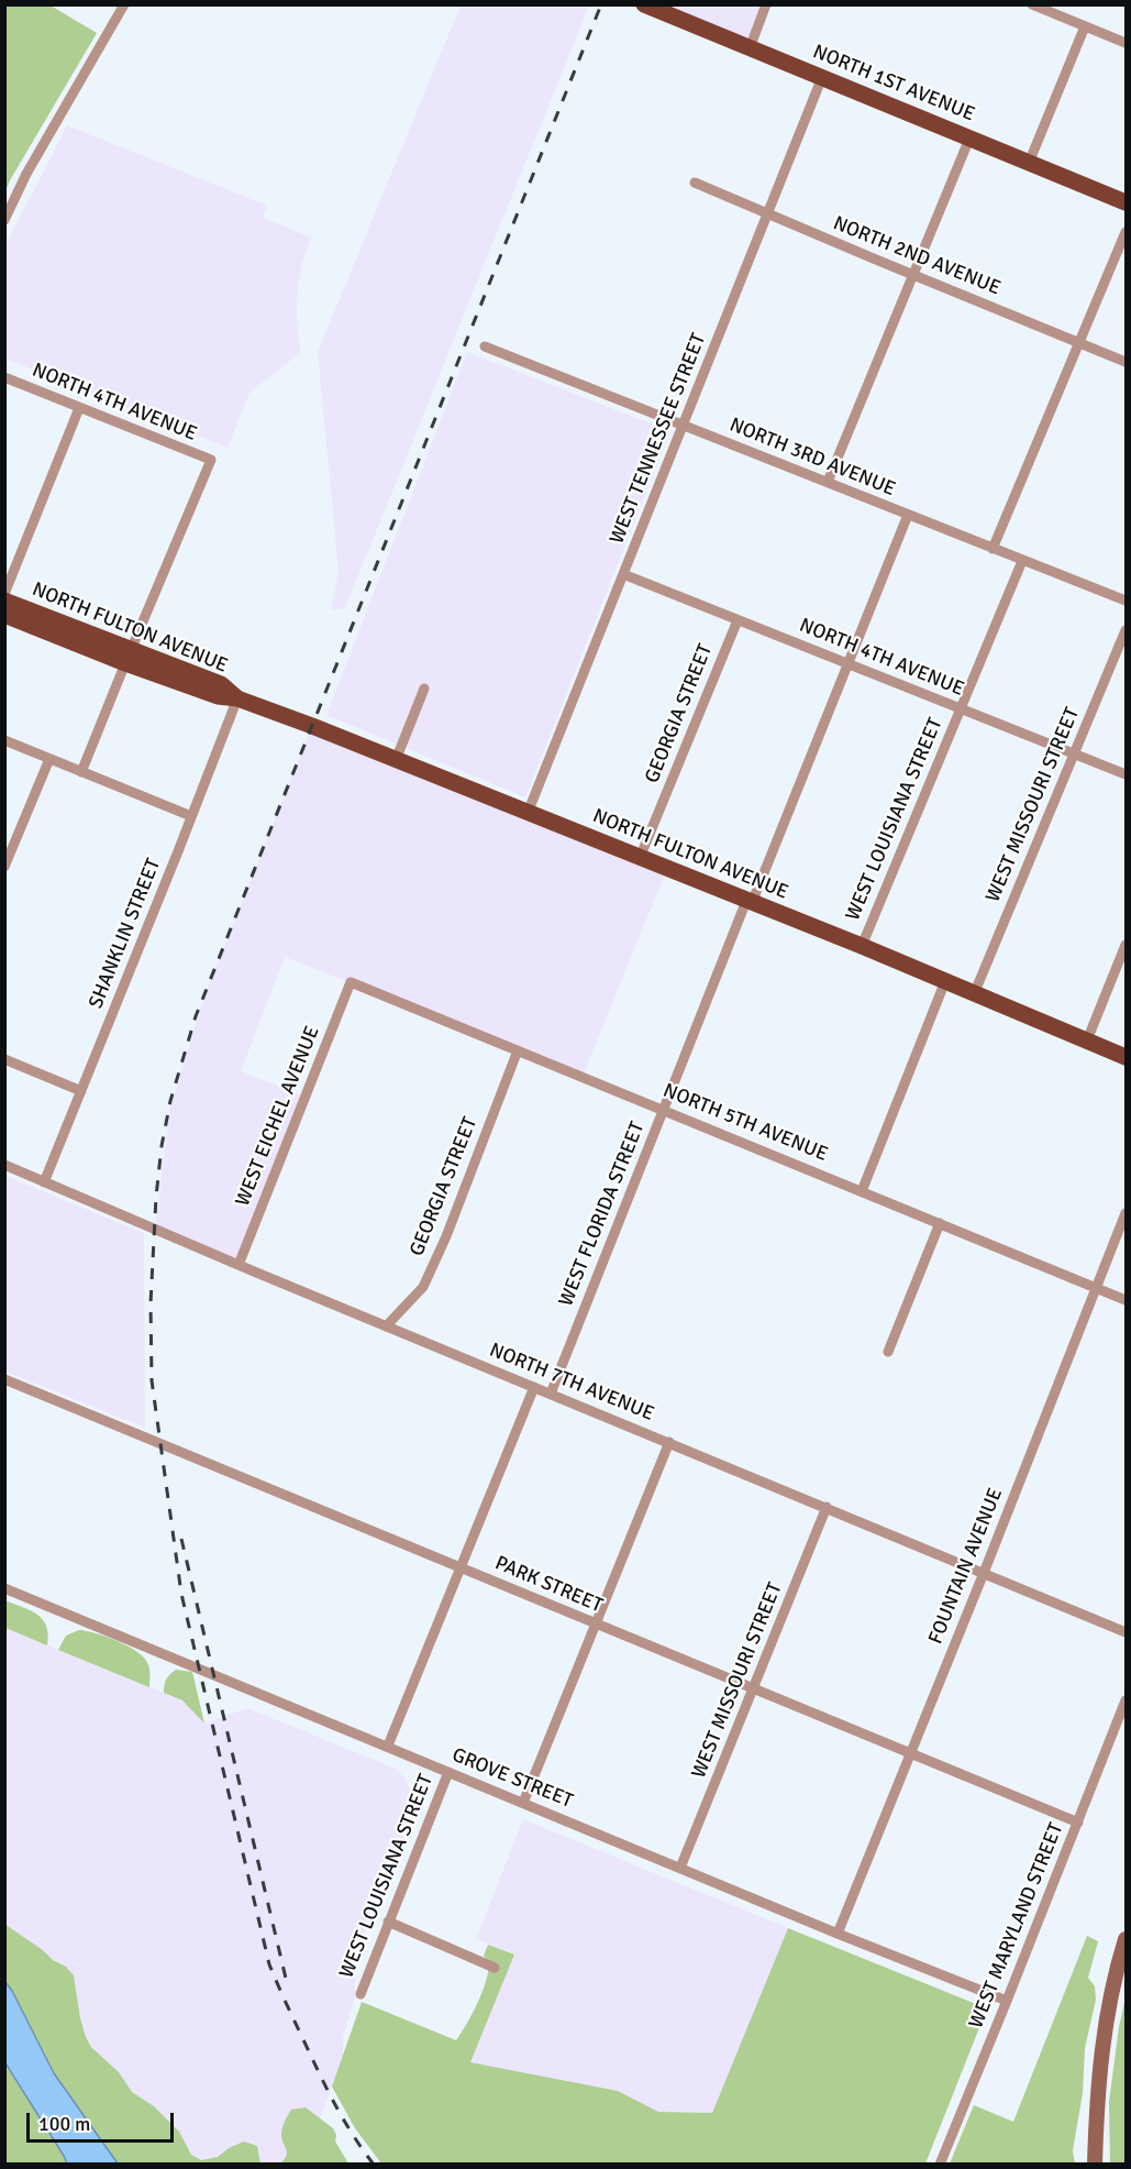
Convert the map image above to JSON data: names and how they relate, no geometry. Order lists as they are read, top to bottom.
{
  "streets": {
    "main road": ["NORTH 1ST AVENUE", "NORTH FULTON AVENUE"],
    "street": [
      "NORTH 2ND AVENUE",
      "NORTH 4TH AVENUE",
      "WEST TENNESSEE STREET",
      "NORTH 3RD AVENUE",
      "GEORGIA STREET",
      "WEST MISSOURI STREET",
      "WEST LOUISIANA STREET",
      "SHANKLIN STREET",
      "WEST EICHEL AVENUE",
      "NORTH 5TH AVENUE",
      "WEST FLORIDA STREET",
      "NORTH 7TH AVENUE",
      "FOUNTAIN AVENUE",
      "PARK STREET",
      "GROVE STREET",
      "WEST MARYLAND STREET"
    ]
  },
  "crossings": [
    ["NORTH 1ST AVENUE", "WEST TENNESSEE STREET"],
    ["NORTH 2ND AVENUE", "WEST TENNESSEE STREET"],
    ["NORTH 4TH AVENUE", "WEST TENNESSEE STREET"],
    ["NORTH 4TH AVENUE", "NORTH FULTON AVENUE"],
    ["NORTH 4TH AVENUE", "GEORGIA STREET"],
    ["NORTH 4TH AVENUE", "WEST MISSOURI STREET"],
    ["NORTH 4TH AVENUE", "WEST LOUISIANA STREET"],
    ["NORTH 4TH AVENUE", "WEST FLORIDA STREET"],
    ["WEST TENNESSEE STREET", "NORTH 3RD AVENUE"],
    ["WEST TENNESSEE STREET", "NORTH FULTON AVENUE"],
    ["NORTH 3RD AVENUE", "WEST LOUISIANA STREET"],
    ["NORTH 3RD AVENUE", "WEST FLORIDA STREET"],
    ["NORTH FULTON AVENUE", "GEORGIA STREET"],
    ["NORTH FULTON AVENUE", "WEST MISSOURI STREET"],
    ["NORTH FULTON AVENUE", "WEST LOUISIANA STREET"],
    ["NORTH FULTON AVENUE", "SHANKLIN STREET"],
    ["NORTH FULTON AVENUE", "WEST FLORIDA STREET"],
    ["GEORGIA STREET", "NORTH 5TH AVENUE"],
    ["GEORGIA STREET", "NORTH 7TH AVENUE"],
    ["WEST MISSOURI STREET", "NORTH 7TH AVENUE"],
    ["WEST MISSOURI STREET", "PARK STREET"],
    ["WEST MISSOURI STREET", "GROVE STREET"],
    ["WEST LOUISIANA STREET", "GROVE STREET"],
    ["SHANKLIN STREET", "NORTH 7TH AVENUE"],
    ["WEST EICHEL AVENUE", "NORTH 5TH AVENUE"],
    ["WEST EICHEL AVENUE", "NORTH 7TH AVENUE"],
    ["NORTH 5TH AVENUE", "WEST FLORIDA STREET"],
    ["NORTH 5TH AVENUE", "FOUNTAIN AVENUE"],
    ["WEST FLORIDA STREET", "NORTH 7TH AVENUE"],
    ["NORTH 7TH AVENUE", "FOUNTAIN AVENUE"],
    ["FOUNTAIN AVENUE", "PARK STREET"],
    ["FOUNTAIN AVENUE", "GROVE STREET"],
    ["PARK STREET", "WEST MARYLAND STREET"],
    ["GROVE STREET", "WEST MARYLAND STREET"]
  ],
  "scale_bar": "100 m"
}
